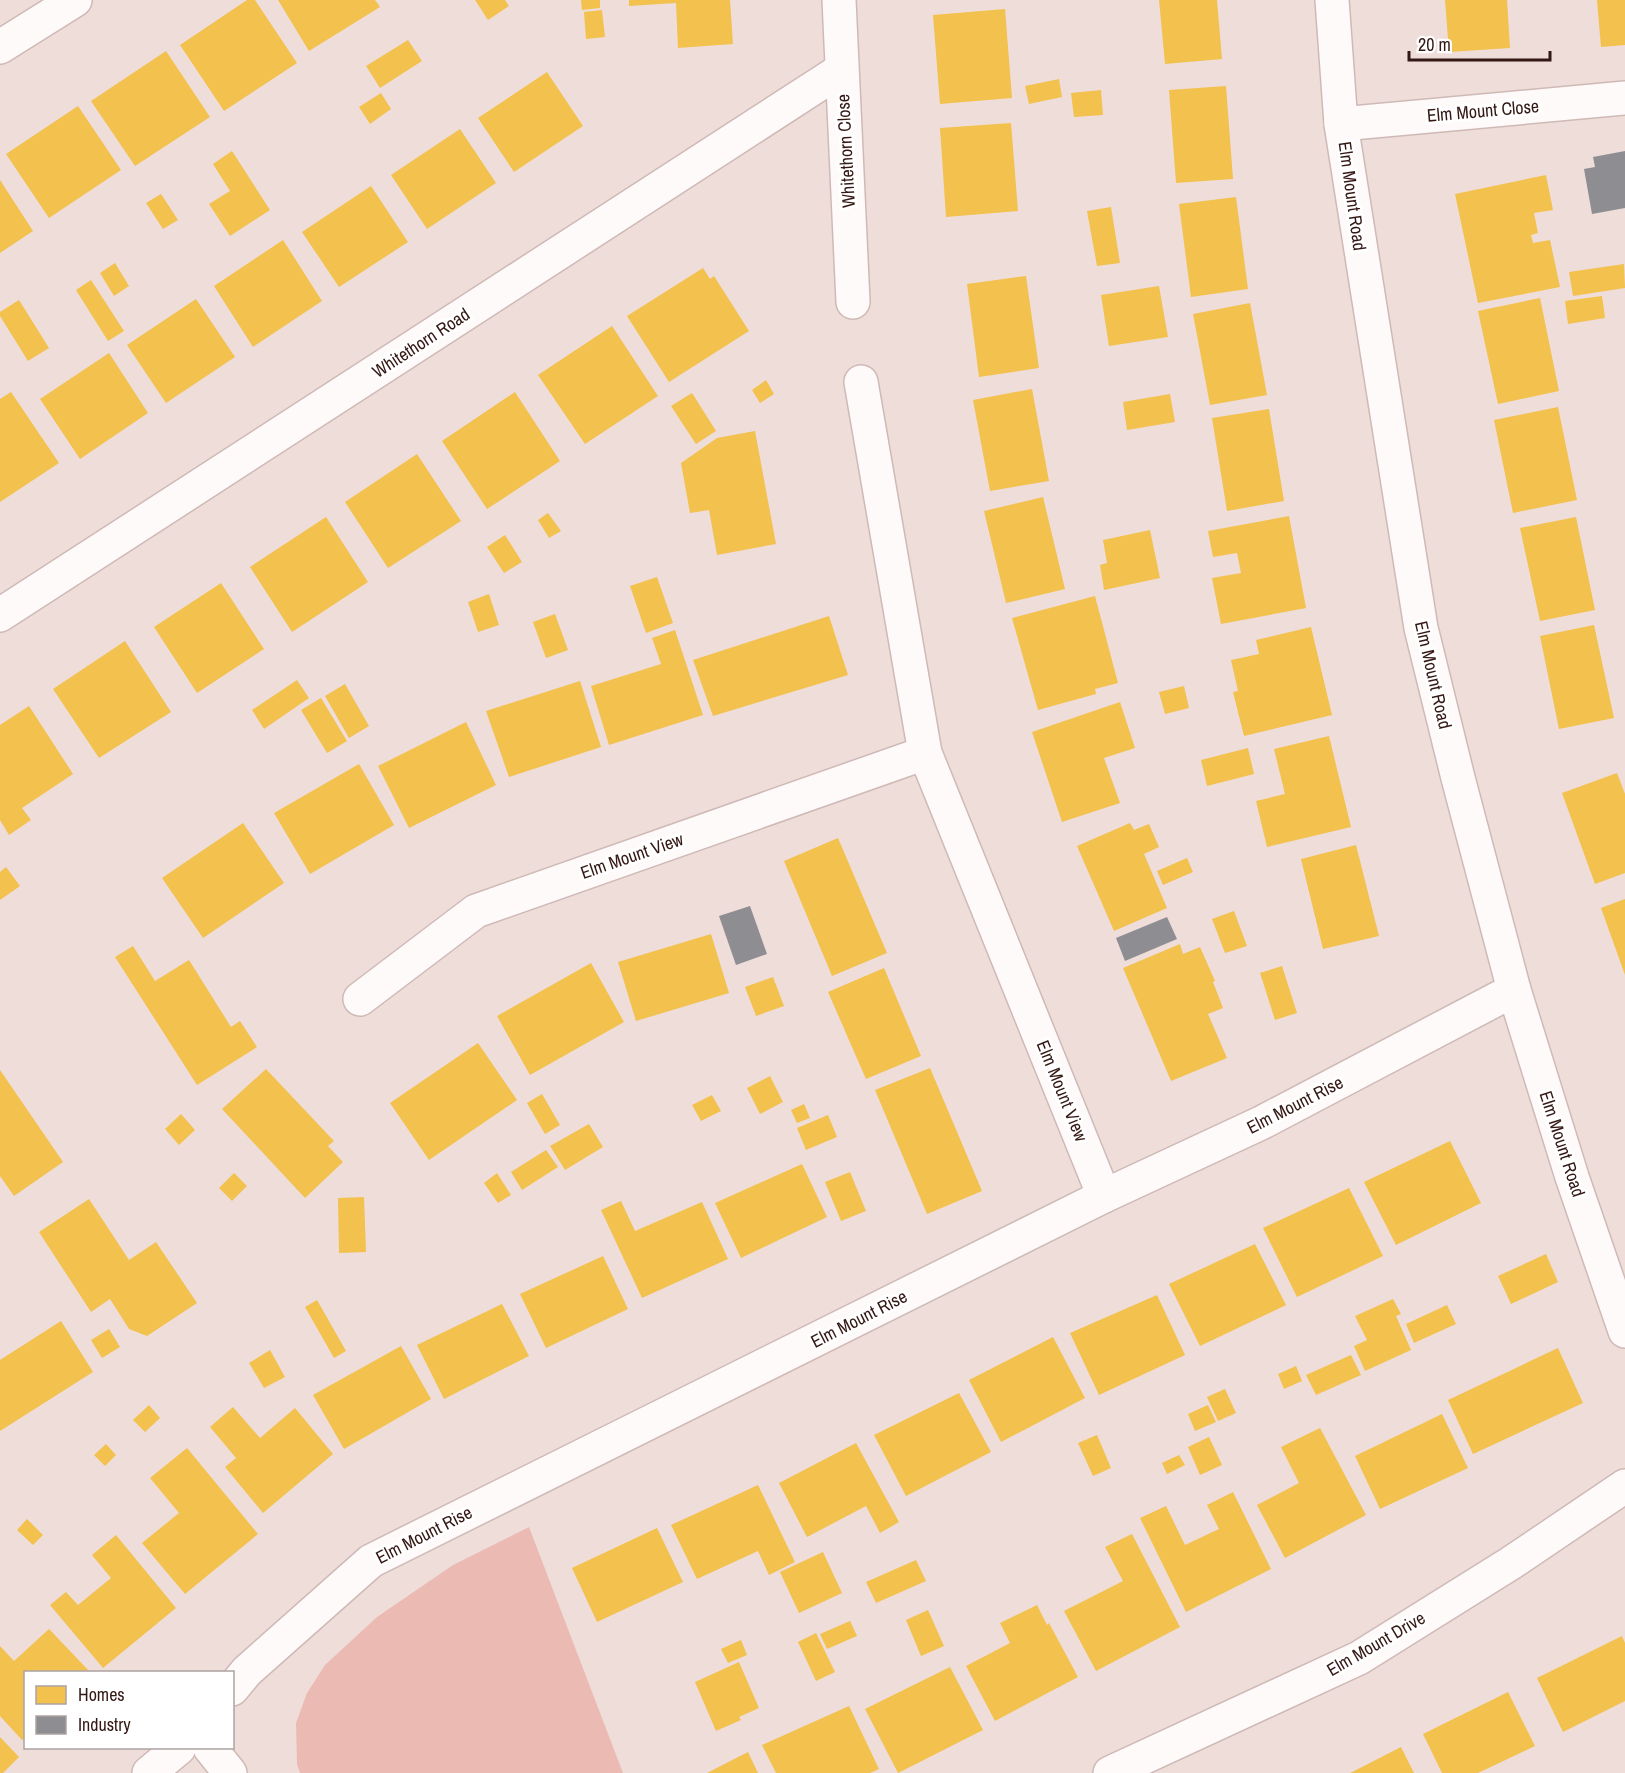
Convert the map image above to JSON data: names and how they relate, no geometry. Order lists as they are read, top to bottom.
{
  "streets": {
    "street": [
      "Elm Mount Close",
      "Whitethorn Close",
      "Elm Mount Road",
      "Whitethorn Road",
      "Elm Mount View",
      "Elm Mount Rise",
      "Elm Mount Drive"
    ]
  },
  "crossings": [
    ["Elm Mount Close", "Elm Mount Road"],
    ["Whitethorn Close", "Whitethorn Road"],
    ["Elm Mount Road", "Elm Mount Rise"],
    ["Elm Mount View", "Elm Mount Rise"]
  ],
  "legend": ["Homes", "Industry"],
  "scale_bar": "20 m"
}
